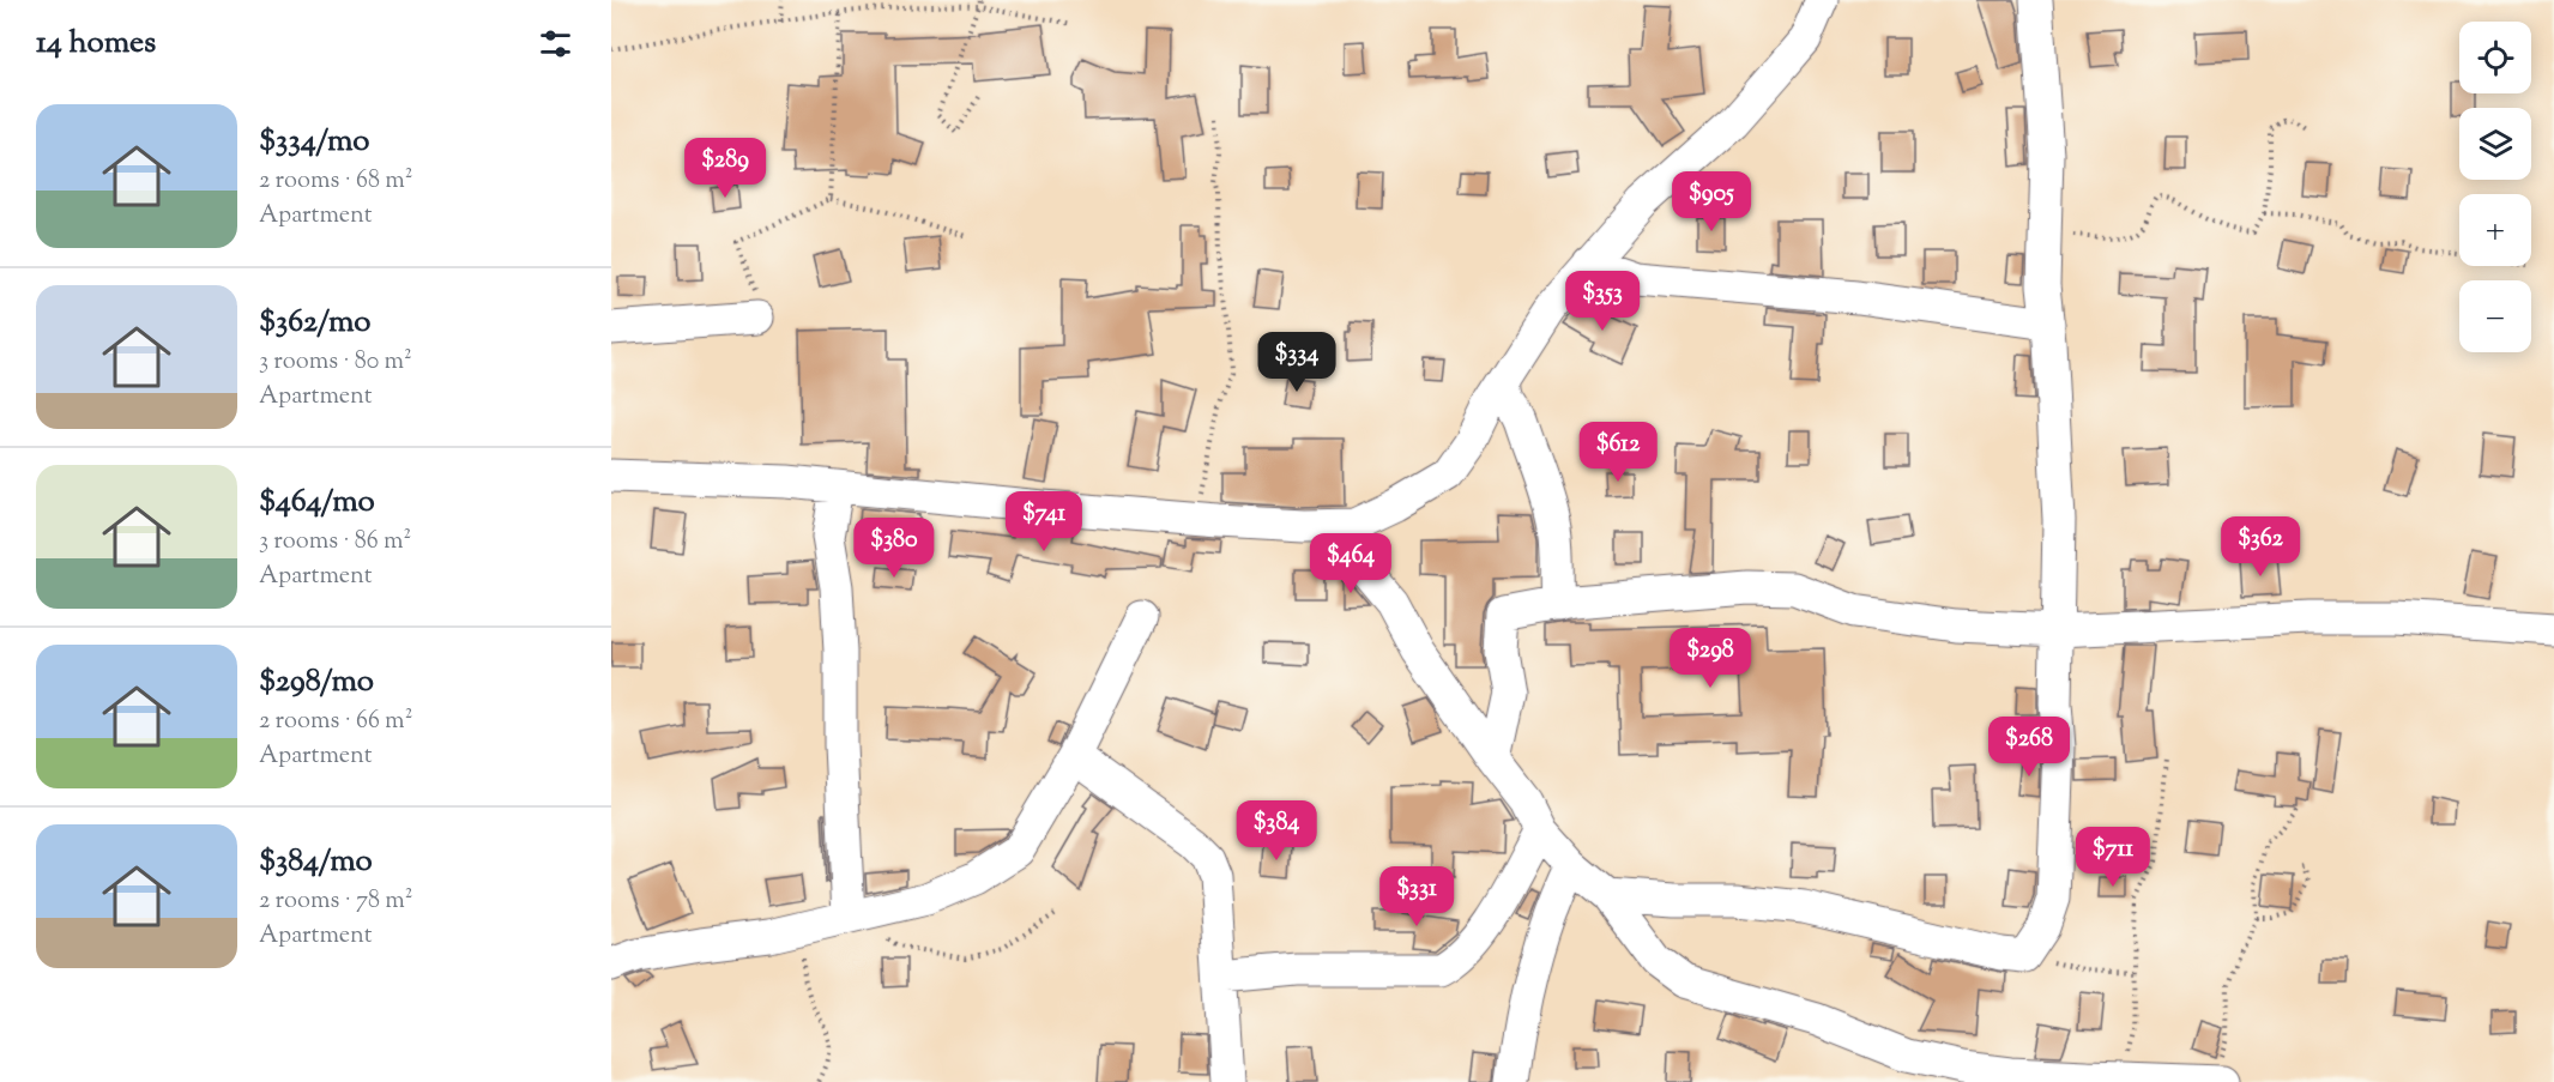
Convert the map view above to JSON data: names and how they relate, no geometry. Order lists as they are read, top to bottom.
{
  "page": {
    "heading": "14 homes",
    "map_buttons": ["+", "−"],
    "list": [
      {
        "name": "$334/mo",
        "note": "2 rooms · 68 m² · Apartment"
      },
      {
        "name": "$362/mo",
        "note": "3 rooms · 80 m² · Apartment"
      },
      {
        "name": "$464/mo",
        "note": "3 rooms · 86 m² · Apartment"
      },
      {
        "name": "$298/mo",
        "note": "2 rooms · 66 m² · Apartment"
      },
      {
        "name": "$384/mo",
        "note": "2 rooms · 78 m² · Apartment"
      }
    ],
    "price": [
      "$289",
      "$905",
      "$353",
      "$334",
      "$612",
      "$741",
      "$362",
      "$380",
      "$464",
      "$298",
      "$268",
      "$384",
      "$711",
      "$331"
    ]
  }
}
